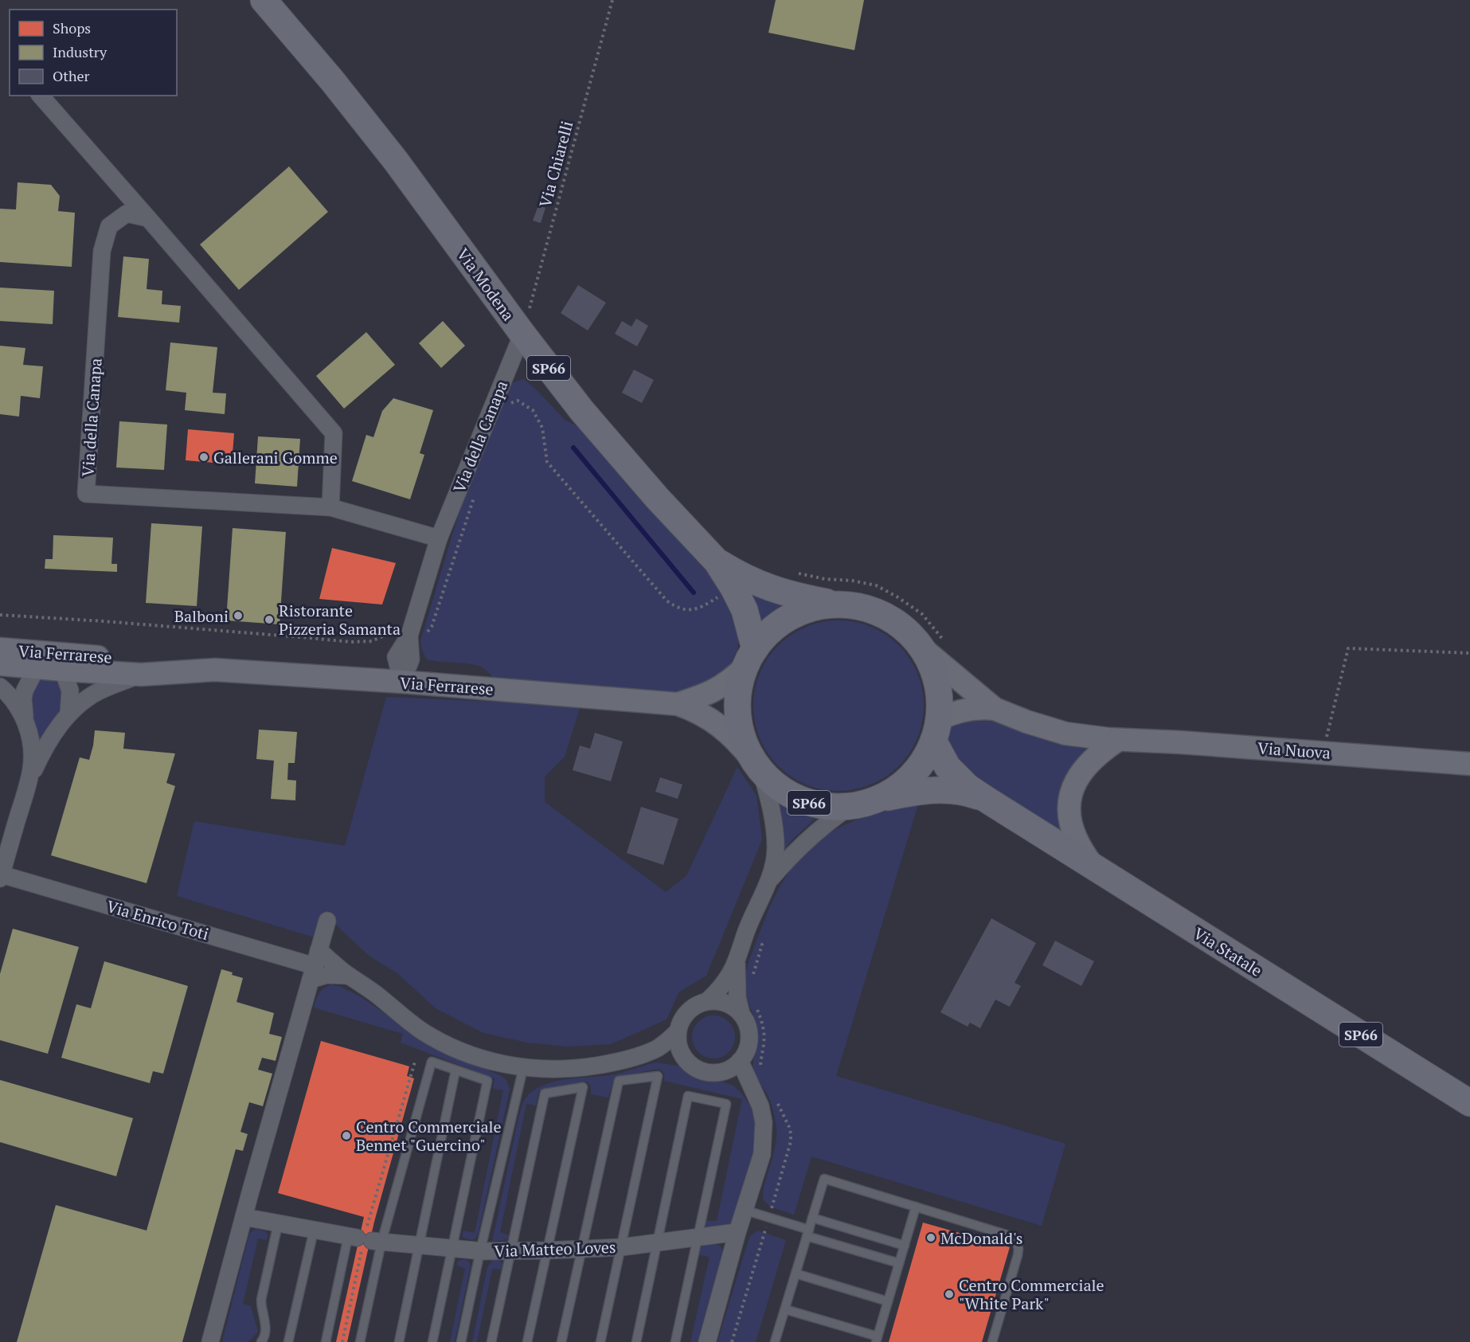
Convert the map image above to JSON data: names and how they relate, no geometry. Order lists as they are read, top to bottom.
{
  "streets": {
    "main road": [
      "Via Modena",
      "SP66",
      "Via Ferrarese",
      "Via Nuova",
      "Via Statale"
    ],
    "street": ["Via della Canapa", "Via Enrico Toti", "Via Matteo Loves"],
    "path": ["Via Chiarelli"]
  },
  "crossings": [
    ["Via Chiarelli", "Via Modena"],
    ["Via Chiarelli", "Via della Canapa"],
    ["Via Modena", "Via della Canapa"],
    ["Via Modena", "Via Ferrarese"],
    ["Via Modena", "Via Nuova"],
    ["Via Modena", "Via Statale"],
    ["Via della Canapa", "Via Ferrarese"],
    ["Via Nuova", "Via Statale"]
  ],
  "places": [
    "Gallerani Gomme",
    "Balboni",
    "Ristorante Pizzeria Samanta",
    "Centro Commerciale Bennet \"Guercino\"",
    "McDonald's",
    "Centro Commerciale \"White Park\""
  ],
  "legend": ["Shops", "Industry", "Other"]
}
